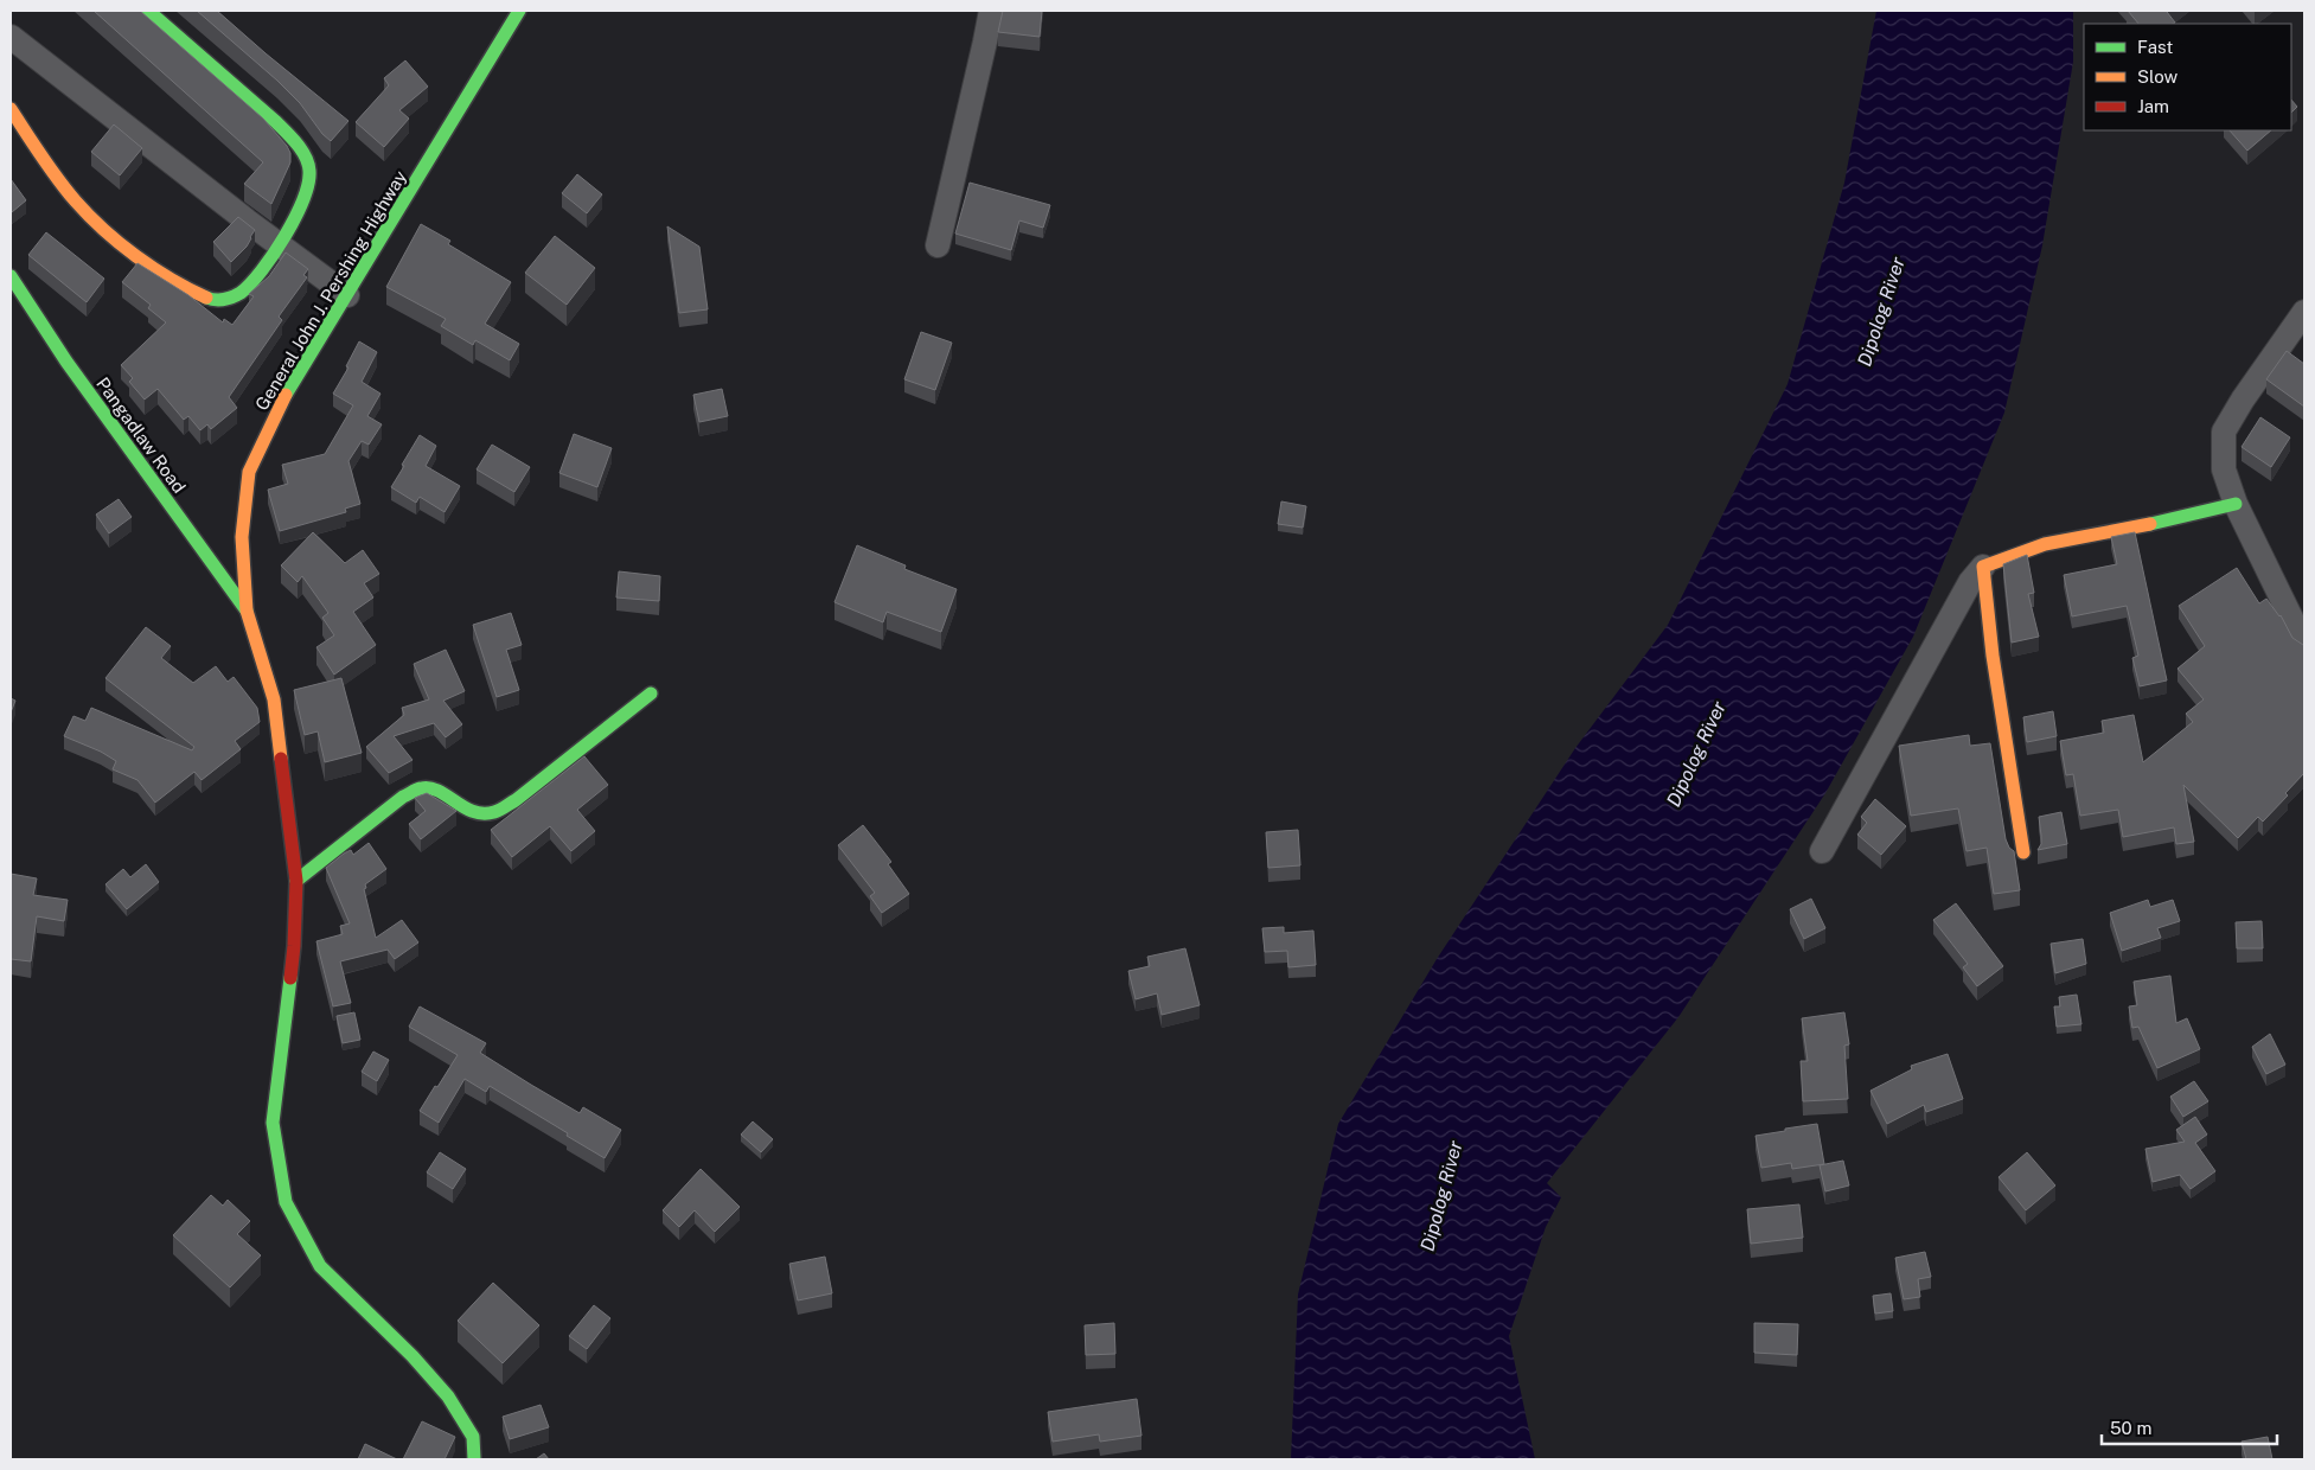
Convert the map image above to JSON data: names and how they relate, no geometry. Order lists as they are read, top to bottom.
{
  "streets": {
    "street": ["General John J. Pershing Highway", "Pangadlaw Road"]
  },
  "crossings": [
    ["General John J. Pershing Highway", "Pangadlaw Road"]
  ],
  "water": ["Dipolog River"],
  "legend": ["Fast", "Slow", "Jam"],
  "scale_bar": "50 m"
}
